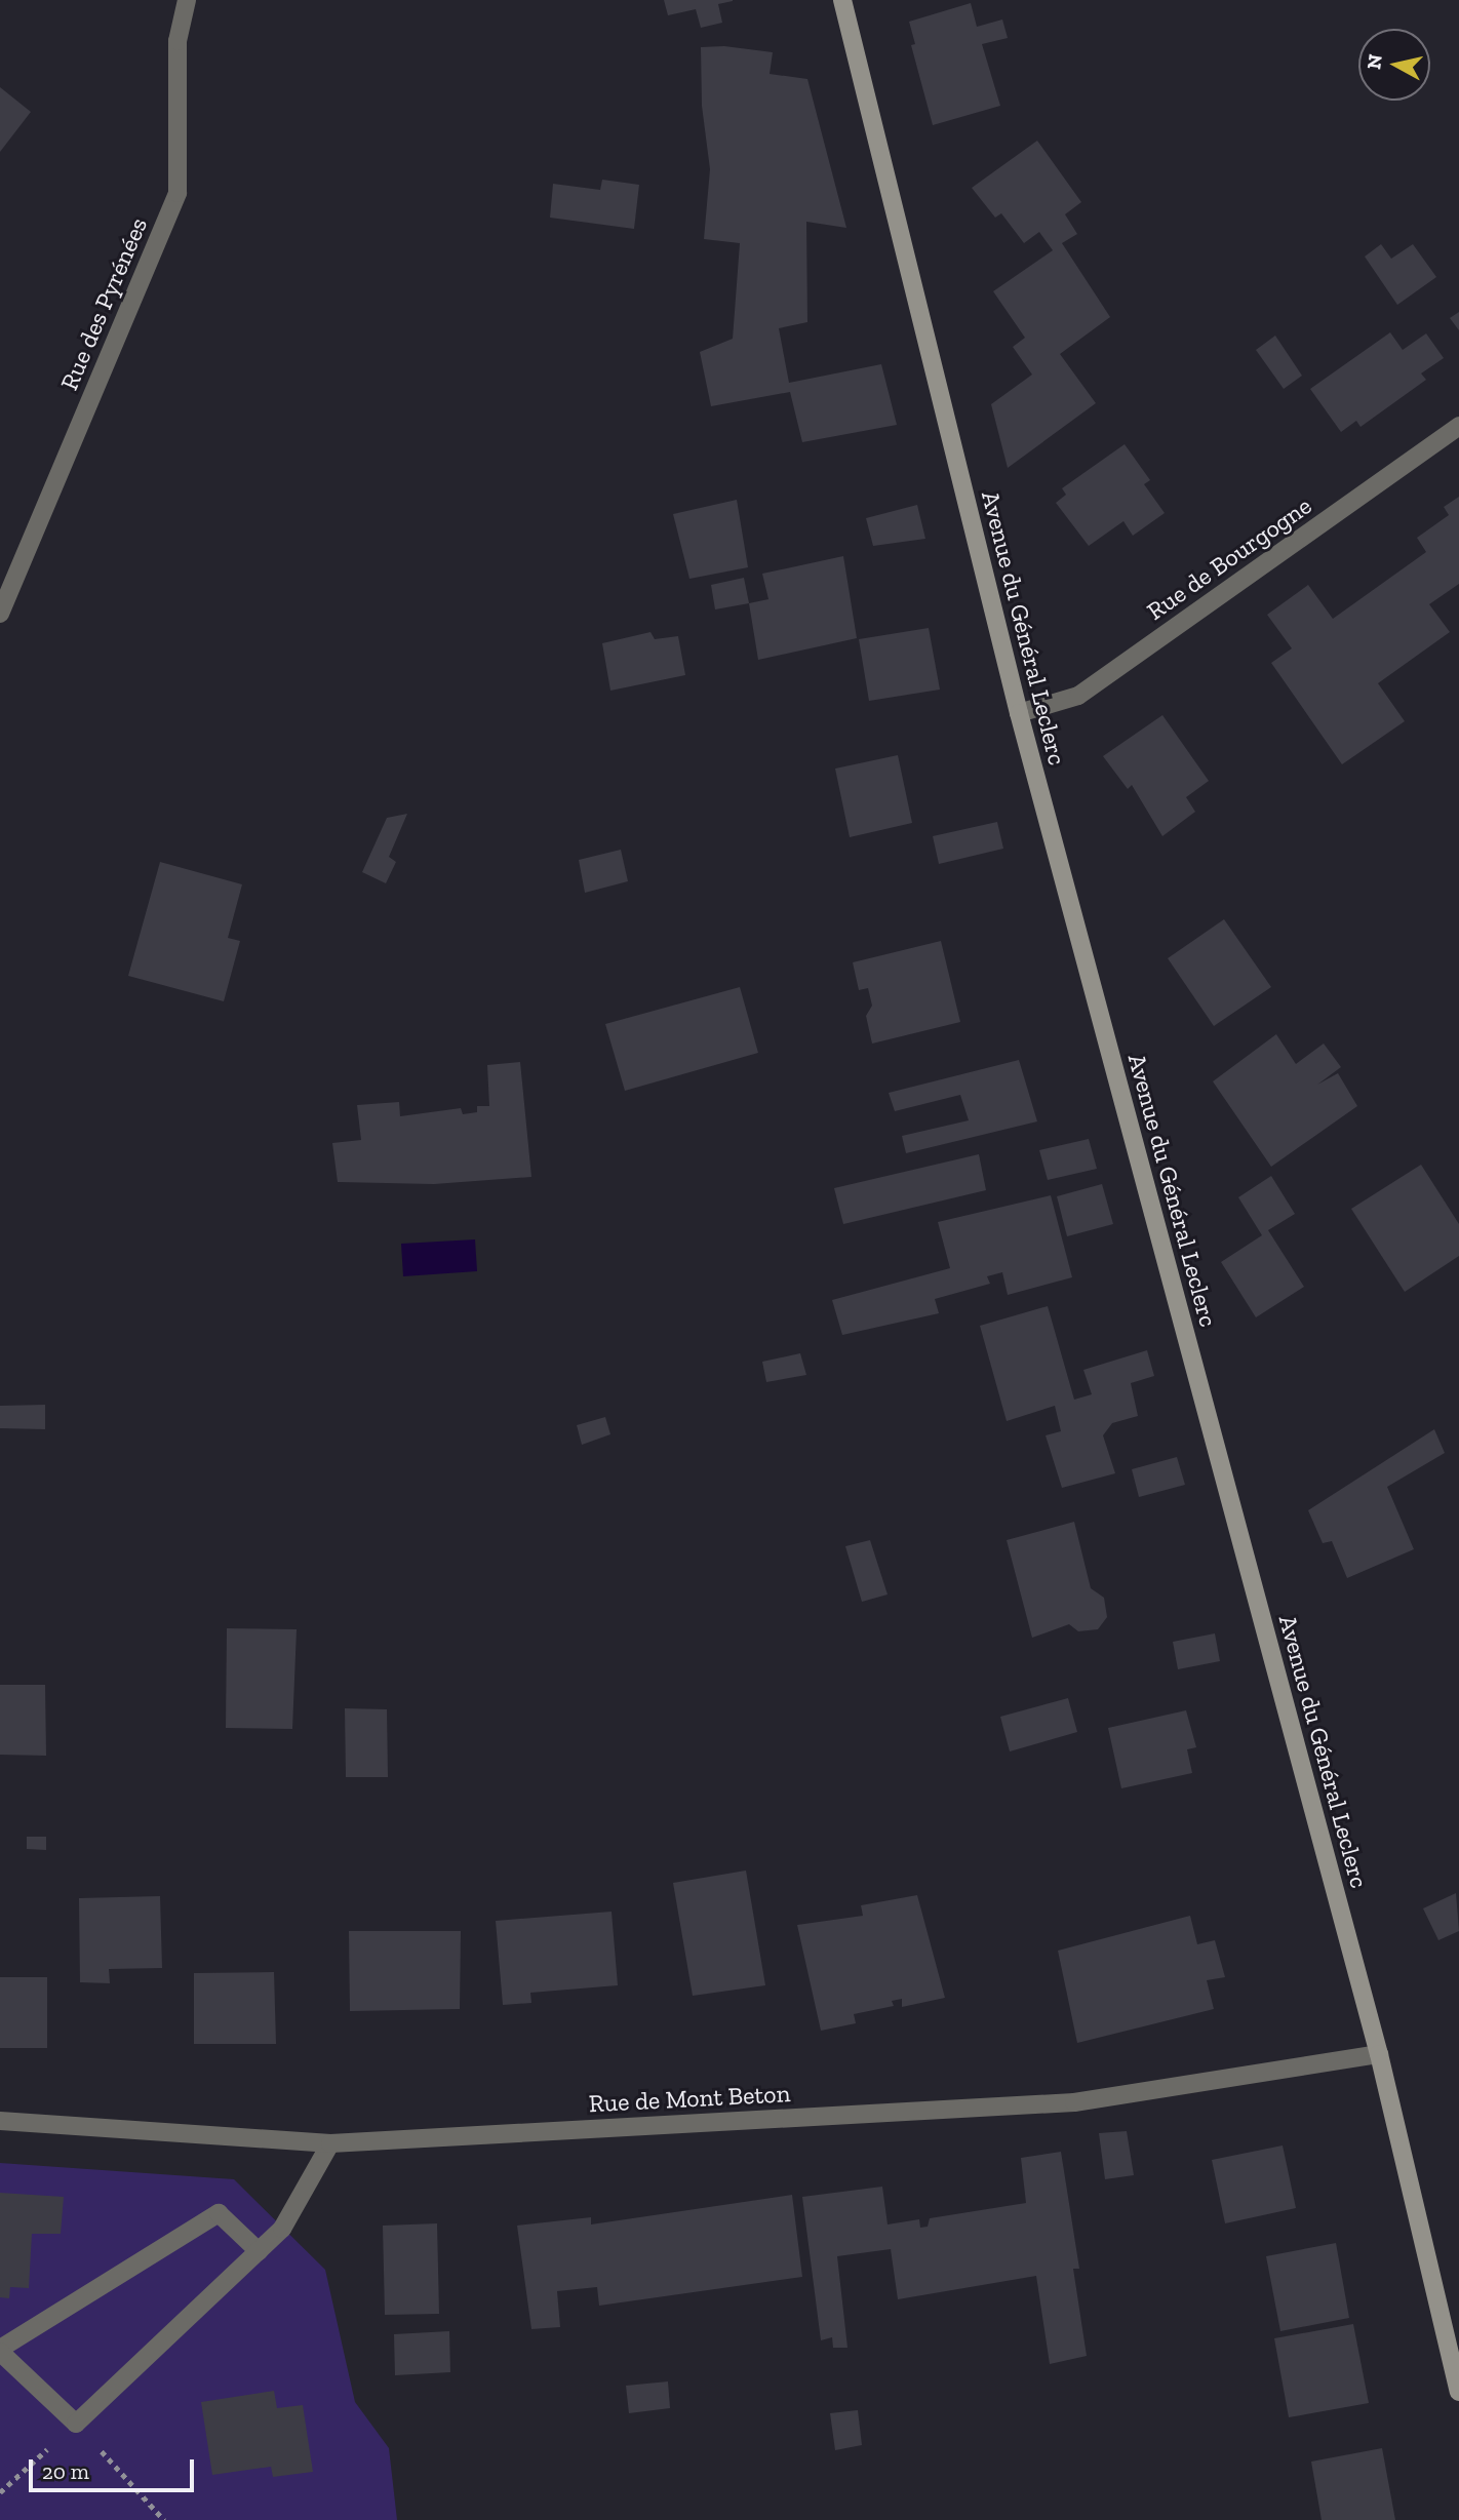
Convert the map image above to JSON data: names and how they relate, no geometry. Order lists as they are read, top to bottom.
{
  "streets": {
    "main road": ["Avenue du Général Leclerc"],
    "street": ["Rue des Pyrénées", "Rue de Bourgogne", "Rue de Mont Beton"]
  },
  "crossings": [
    ["Rue de Bourgogne", "Avenue du Général Leclerc"],
    ["Avenue du Général Leclerc", "Rue de Mont Beton"]
  ],
  "scale_bar": "20 m",
  "north": "left"
}
